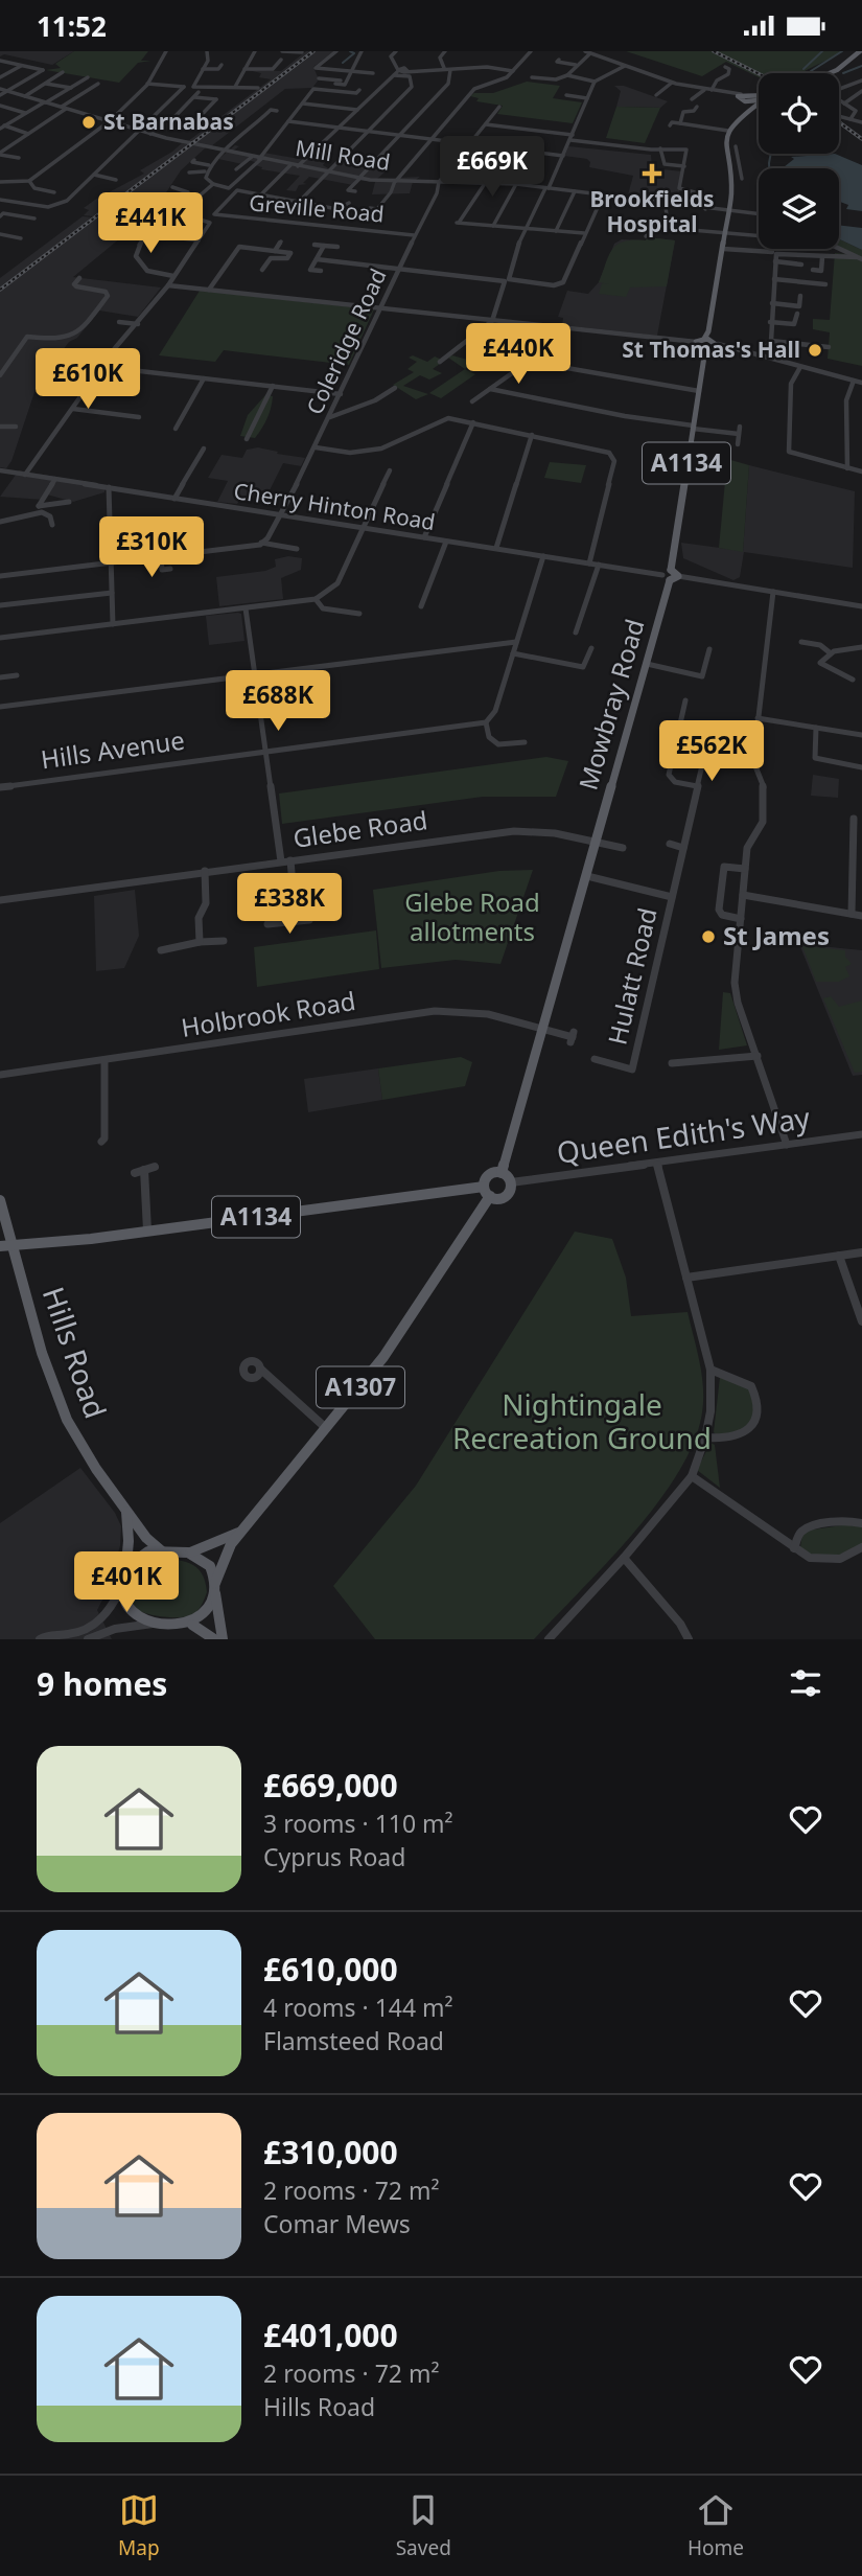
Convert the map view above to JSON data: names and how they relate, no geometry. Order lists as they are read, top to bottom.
{
  "streets": {
    "main road": [
      "A1134",
      "Mowbray Road",
      "Hills Road",
      "A1307"
    ],
    "street": [
      "Mill Road",
      "Greville Road",
      "Coleridge Road",
      "Cherry Hinton Road",
      "Hills Avenue",
      "Glebe Road",
      "Hulatt Road",
      "Holbrook Road",
      "Queen Edith's Way"
    ]
  },
  "crossings": [
    ["Mill Road", "Coleridge Road"],
    ["Greville Road", "Coleridge Road"],
    ["Coleridge Road", "Cherry Hinton Road"],
    ["A1134", "Mowbray Road"],
    ["A1134", "Queen Edith's Way"],
    ["A1134", "Hills Road"],
    ["A1134", "A1307"],
    ["Cherry Hinton Road", "Mowbray Road"],
    ["Mowbray Road", "Glebe Road"],
    ["Mowbray Road", "Hulatt Road"],
    ["Mowbray Road", "Holbrook Road"],
    ["Mowbray Road", "Queen Edith's Way"],
    ["Mowbray Road", "A1307"],
    ["Queen Edith's Way", "A1307"],
    ["Hills Road", "A1307"]
  ],
  "parks": ["Glebe Road allotments", "Nightingale Recreation Ground"],
  "places": {
    "other": ["St Barnabas", "St Thomas's Hall", "St James"],
    "health": ["Brookfields Hospital"]
  },
  "page": {
    "status": "11:52",
    "price": [
      "£669K",
      "£441K",
      "£440K",
      "£610K",
      "£310K",
      "£688K",
      "£562K",
      "£338K",
      "£401K"
    ],
    "heading": "9 homes",
    "list": [
      {
        "name": "£669,000",
        "note": "3 rooms · 110 m² · Cyprus Road"
      },
      {
        "name": "£610,000",
        "note": "4 rooms · 144 m² · Flamsteed Road"
      },
      {
        "name": "£310,000",
        "note": "2 rooms · 72 m² · Comar Mews"
      },
      {
        "name": "£401,000",
        "note": "2 rooms · 72 m² · Hills Road"
      }
    ],
    "tabs": ["Map", "Saved", "Home"]
  }
}
